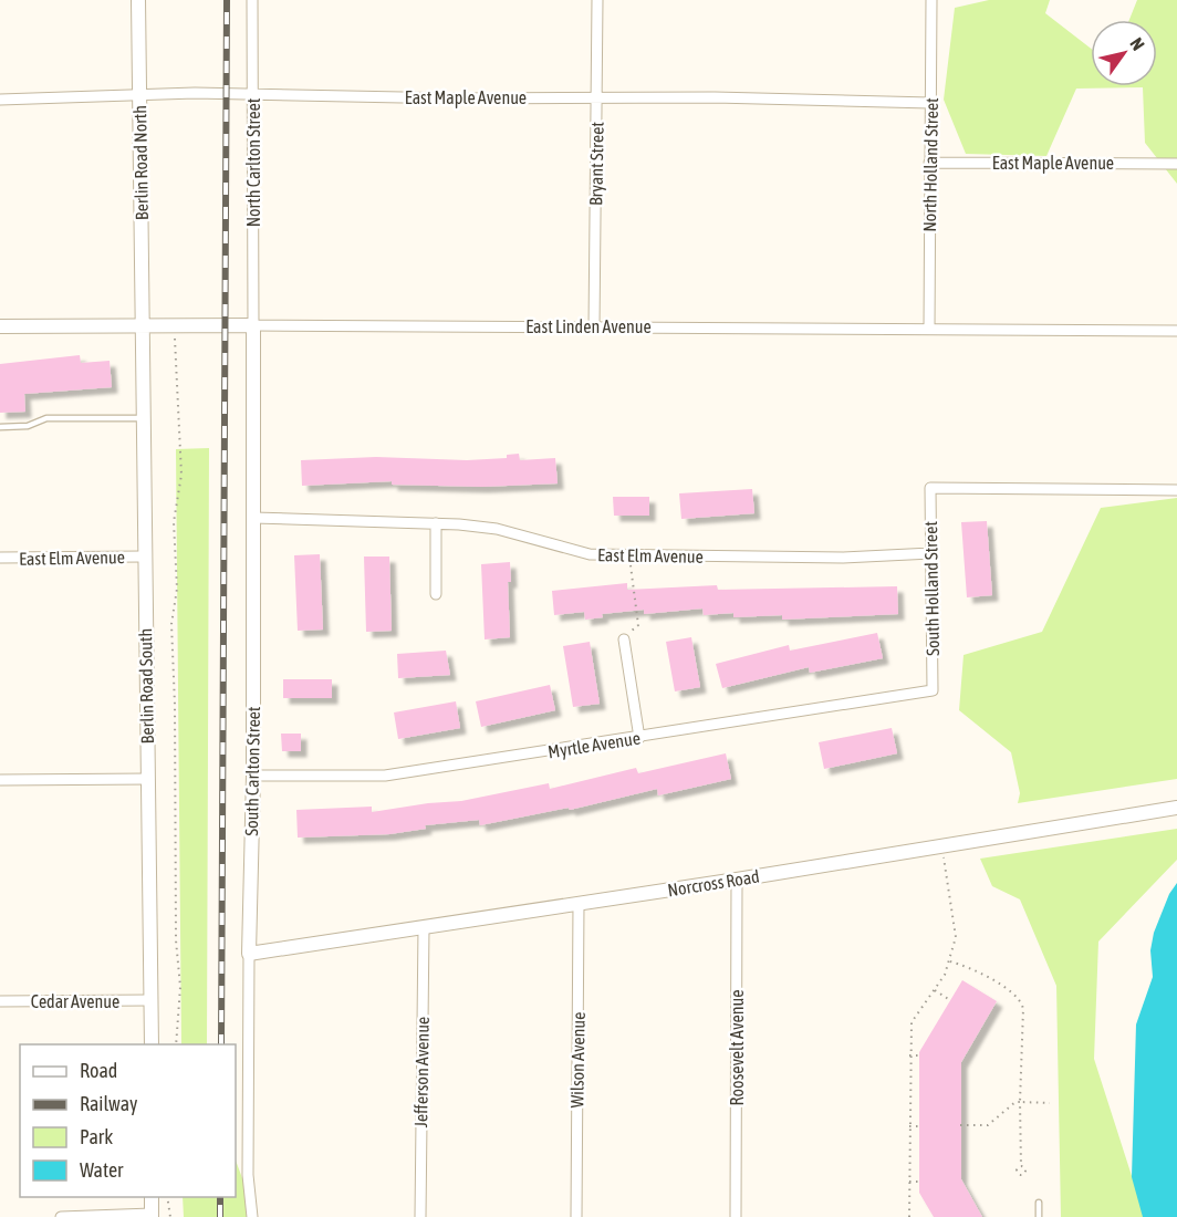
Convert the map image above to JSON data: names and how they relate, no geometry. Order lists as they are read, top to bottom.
{
  "streets": {
    "street": [
      "East Maple Avenue",
      "Berlin Road North",
      "North Carlton Street",
      "Bryant Street",
      "North Holland Street",
      "East Linden Avenue",
      "East Elm Avenue",
      "South Holland Street",
      "Berlin Road South",
      "Myrtle Avenue",
      "South Carlton Street",
      "Norcross Road",
      "Cedar Avenue",
      "Roosevelt Avenue",
      "Wilson Avenue",
      "Jefferson Avenue"
    ]
  },
  "crossings": [
    ["East Maple Avenue", "Berlin Road North"],
    ["East Maple Avenue", "North Carlton Street"],
    ["East Maple Avenue", "Bryant Street"],
    ["East Maple Avenue", "North Holland Street"],
    ["Berlin Road North", "East Linden Avenue"],
    ["Berlin Road North", "Berlin Road South"],
    ["North Carlton Street", "East Linden Avenue"],
    ["North Carlton Street", "South Carlton Street"],
    ["Bryant Street", "East Linden Avenue"],
    ["North Holland Street", "East Linden Avenue"],
    ["East Linden Avenue", "Berlin Road South"],
    ["East Linden Avenue", "South Carlton Street"],
    ["East Elm Avenue", "South Holland Street"],
    ["East Elm Avenue", "Berlin Road South"],
    ["East Elm Avenue", "South Carlton Street"],
    ["South Holland Street", "Myrtle Avenue"],
    ["Berlin Road South", "Cedar Avenue"],
    ["Myrtle Avenue", "South Carlton Street"],
    ["South Carlton Street", "Norcross Road"],
    ["Norcross Road", "Roosevelt Avenue"],
    ["Norcross Road", "Wilson Avenue"],
    ["Norcross Road", "Jefferson Avenue"]
  ],
  "legend": [
    "Road",
    "Railway",
    "Park",
    "Water"
  ],
  "north": "top right"
}
